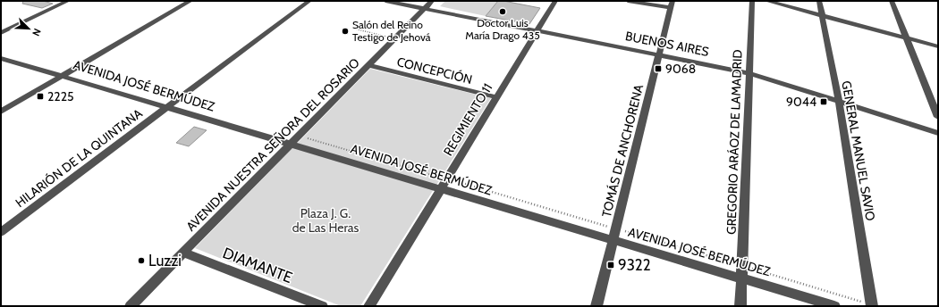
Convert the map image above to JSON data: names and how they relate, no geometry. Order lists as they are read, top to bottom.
{
  "streets": {
    "street": [
      "BUENOS AIRES",
      "CONCEPCIÓN",
      "AVENIDA JOSÉ BERMÚDEZ",
      "REGIMIENTO 11",
      "GREGORIO ARÁOZ DE LAMADRID",
      "AVENIDA NUESTRA SEÑORA DEL ROSARIO",
      "TOMÁS DE ANCHORENA",
      "GENERAL MANUEL SAVIO",
      "HILARIÓN DE LA QUINTANA",
      "DIAMANTE"
    ]
  },
  "crossings": [
    ["BUENOS AIRES", "REGIMIENTO 11"],
    ["BUENOS AIRES", "GREGORIO ARÁOZ DE LAMADRID"],
    ["BUENOS AIRES", "AVENIDA NUESTRA SEÑORA DEL ROSARIO"],
    ["BUENOS AIRES", "TOMÁS DE ANCHORENA"],
    ["BUENOS AIRES", "GENERAL MANUEL SAVIO"],
    ["CONCEPCIÓN", "REGIMIENTO 11"],
    ["CONCEPCIÓN", "AVENIDA NUESTRA SEÑORA DEL ROSARIO"],
    ["AVENIDA JOSÉ BERMÚDEZ", "REGIMIENTO 11"],
    ["AVENIDA JOSÉ BERMÚDEZ", "GREGORIO ARÁOZ DE LAMADRID"],
    ["AVENIDA JOSÉ BERMÚDEZ", "AVENIDA NUESTRA SEÑORA DEL ROSARIO"],
    ["AVENIDA JOSÉ BERMÚDEZ", "TOMÁS DE ANCHORENA"],
    ["AVENIDA JOSÉ BERMÚDEZ", "HILARIÓN DE LA QUINTANA"],
    ["AVENIDA NUESTRA SEÑORA DEL ROSARIO", "DIAMANTE"]
  ],
  "parks": ["Plaza J. G. de Las Heras"],
  "places": {
    "other": ["Doctor Luis María Drago 435", "Salón del Reino Testigo de Jehová", "Luzzi"],
    "transit": [
      "9068",
      "2225",
      "9044",
      "9322"
    ]
  },
  "north": "bottom right"
}
